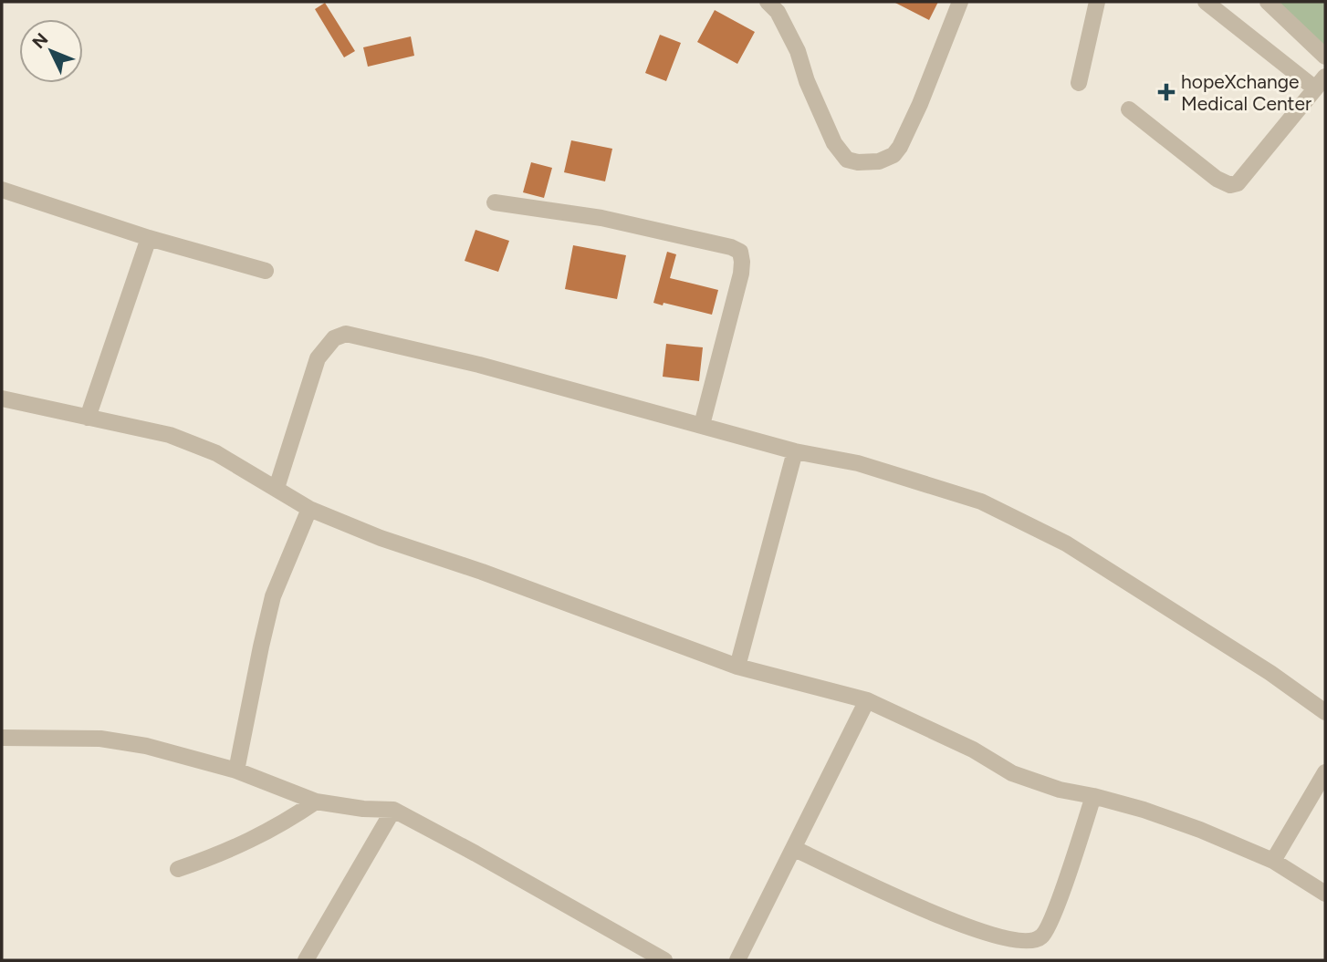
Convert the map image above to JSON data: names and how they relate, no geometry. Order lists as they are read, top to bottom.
{
  "places": {
    "health": ["hopeXchange Medical Center"]
  },
  "north": "top left"
}
